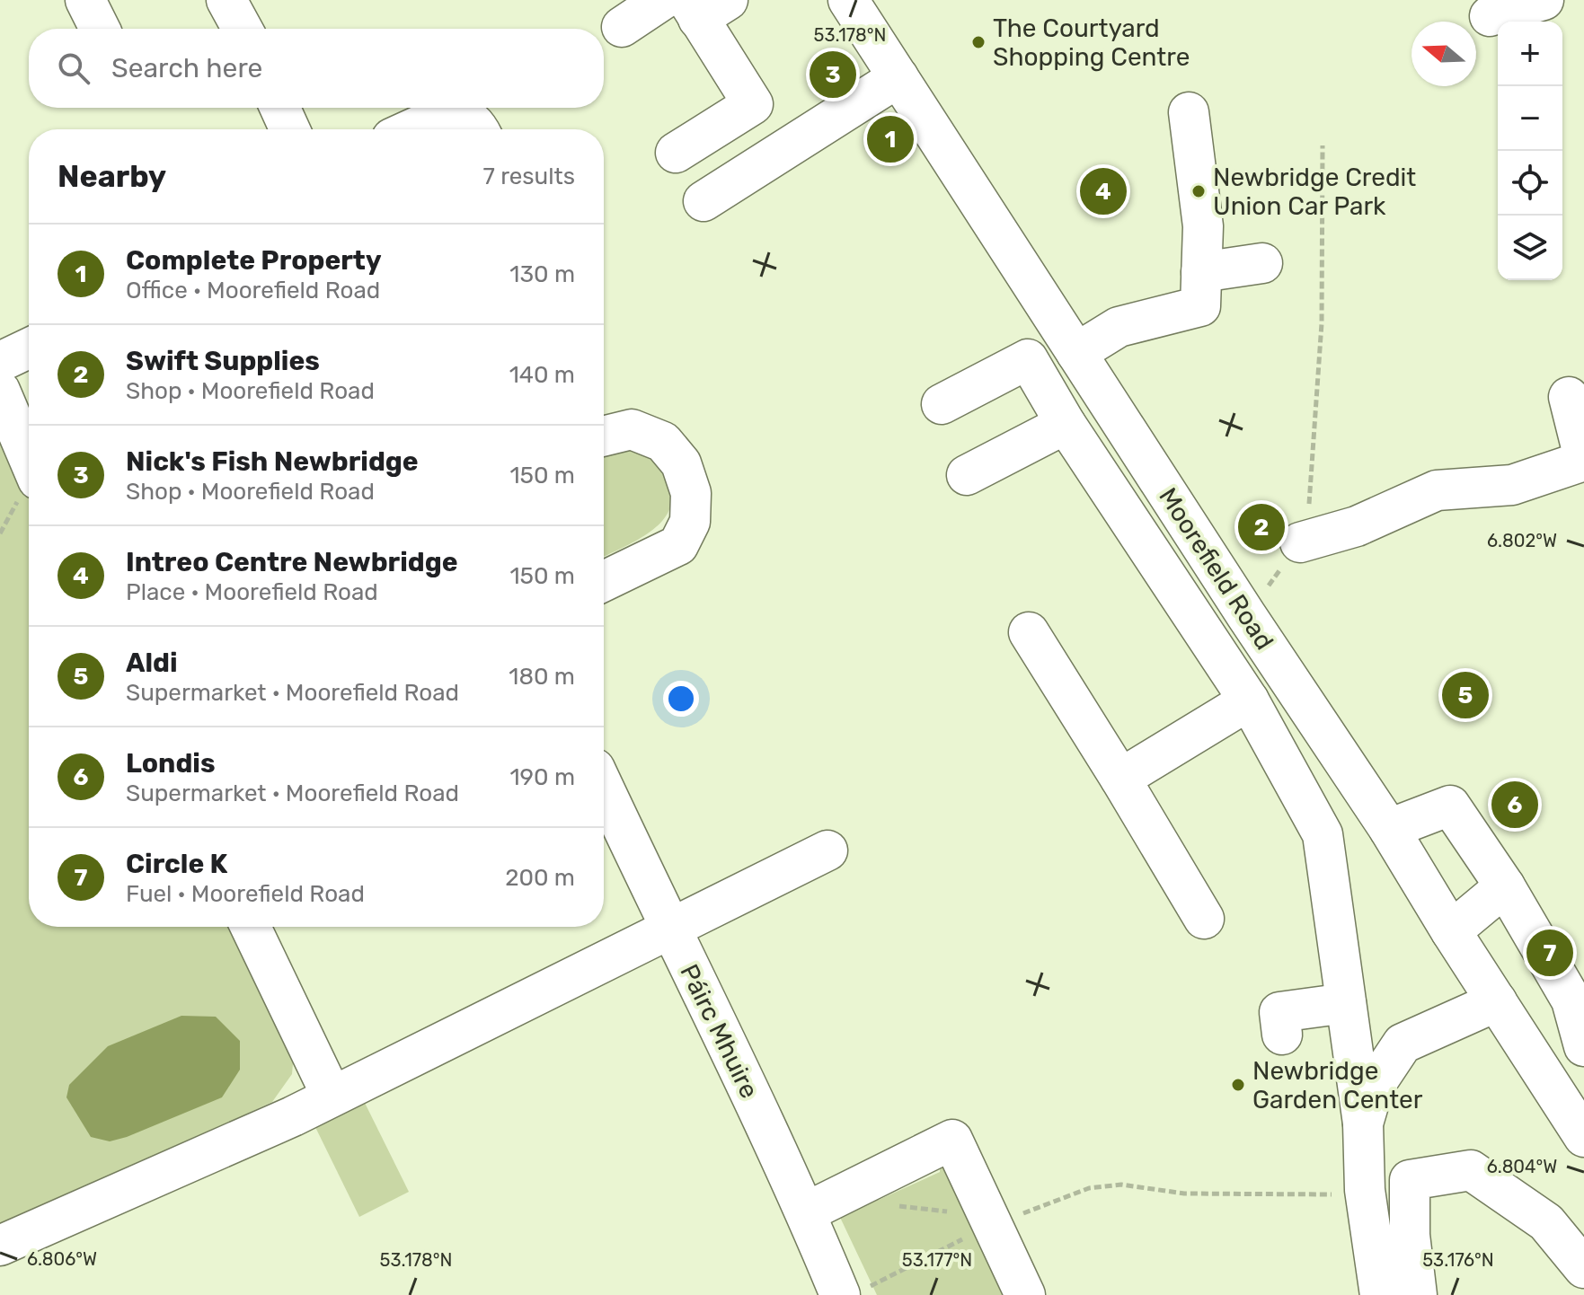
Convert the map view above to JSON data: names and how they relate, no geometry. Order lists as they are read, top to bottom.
{
  "streets": {
    "street": ["Moorefield Road", "Páirc Mhuire"]
  },
  "places": ["The Courtyard Shopping Centre", "Newbridge Credit Union Car Park", "Newbridge Garden Center"],
  "north": "left",
  "page": {
    "map_buttons": ["+", "−"],
    "search": "Search here",
    "pins": [
      "3",
      "1",
      "4",
      "2",
      "5",
      "6",
      "7"
    ],
    "heading": ["Nearby", "7 results"],
    "list": [
      {
        "mark": "1",
        "name": "Complete Property",
        "note": "Office · Moorefield Road",
        "value": "130 m"
      },
      {
        "mark": "2",
        "name": "Swift Supplies",
        "note": "Shop · Moorefield Road",
        "value": "140 m"
      },
      {
        "mark": "3",
        "name": "Nick's Fish Newbridge",
        "note": "Shop · Moorefield Road",
        "value": "150 m"
      },
      {
        "mark": "4",
        "name": "Intreo Centre Newbridge",
        "note": "Place · Moorefield Road",
        "value": "150 m"
      },
      {
        "mark": "5",
        "name": "Aldi",
        "note": "Supermarket · Moorefield Road",
        "value": "180 m"
      },
      {
        "mark": "6",
        "name": "Londis",
        "note": "Supermarket · Moorefield Road",
        "value": "190 m"
      },
      {
        "mark": "7",
        "name": "Circle K",
        "note": "Fuel · Moorefield Road",
        "value": "200 m"
      }
    ]
  },
  "coordinates": [
    "53.178°N",
    "6.802°W",
    "6.804°W",
    "6.806°W",
    "53.177°N",
    "53.176°N"
  ]
}
